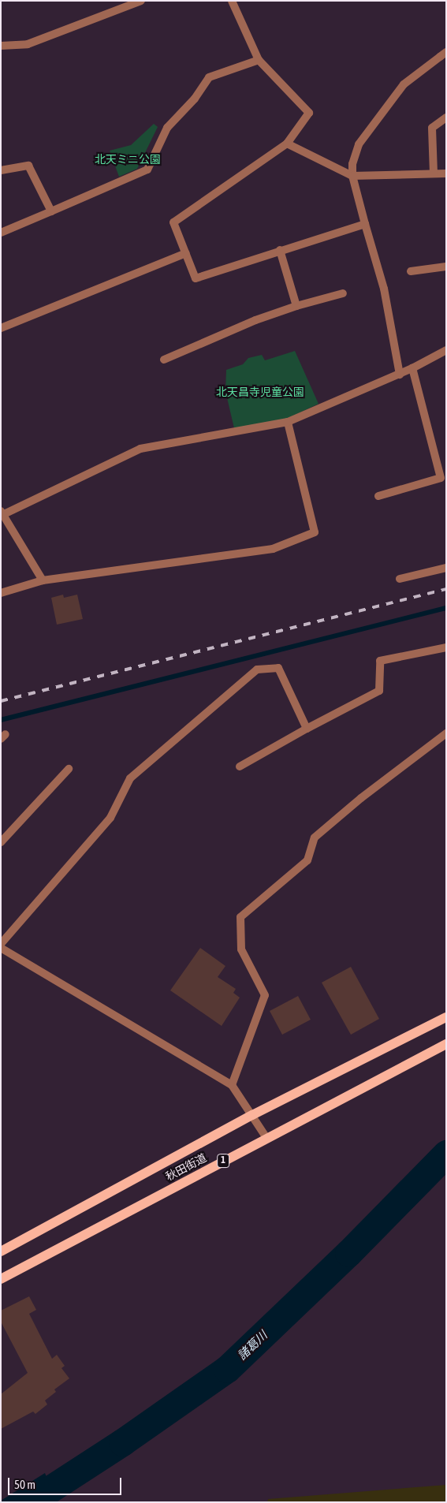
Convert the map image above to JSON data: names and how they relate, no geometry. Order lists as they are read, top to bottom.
{
  "streets": {
    "main road": ["1", "秋田街道"]
  },
  "water": ["諸葛川"],
  "parks": ["北天ミニ公園", "北天昌寺児童公園"],
  "scale_bar": "50 m"
}
